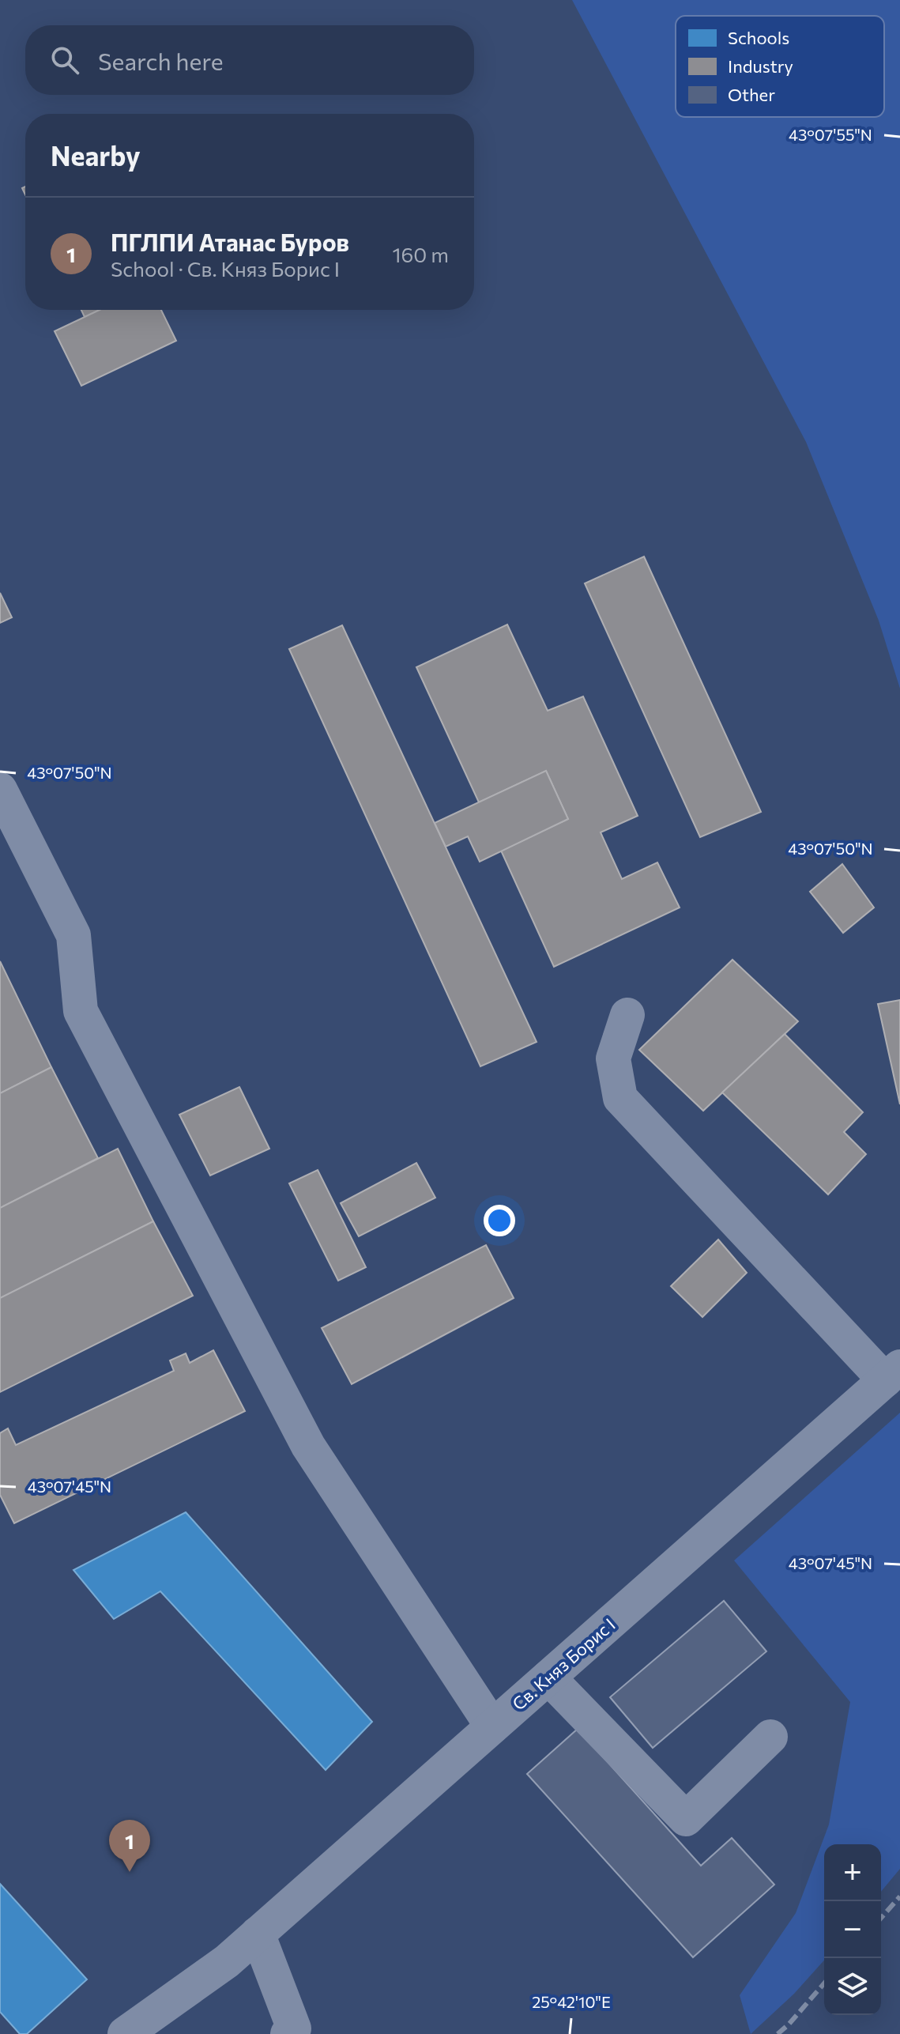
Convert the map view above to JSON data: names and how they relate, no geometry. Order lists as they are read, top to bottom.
{
  "streets": {
    "street": ["Св. Княз Борис I"]
  },
  "legend": ["Schools", "Industry", "Other"],
  "page": {
    "search": "Search here",
    "heading": "Nearby",
    "list": [
      {
        "mark": "1",
        "name": "ПГЛПИ Атанас Буров",
        "note": "School · Св. Княз Борис I",
        "value": "160 m"
      }
    ],
    "pins": "1",
    "map_buttons": ["+", "−"]
  },
  "coordinates": [
    "43°07'55\"N",
    "43°07'50\"N",
    "43°07'45\"N",
    "25°42'10\"E"
  ]
}
